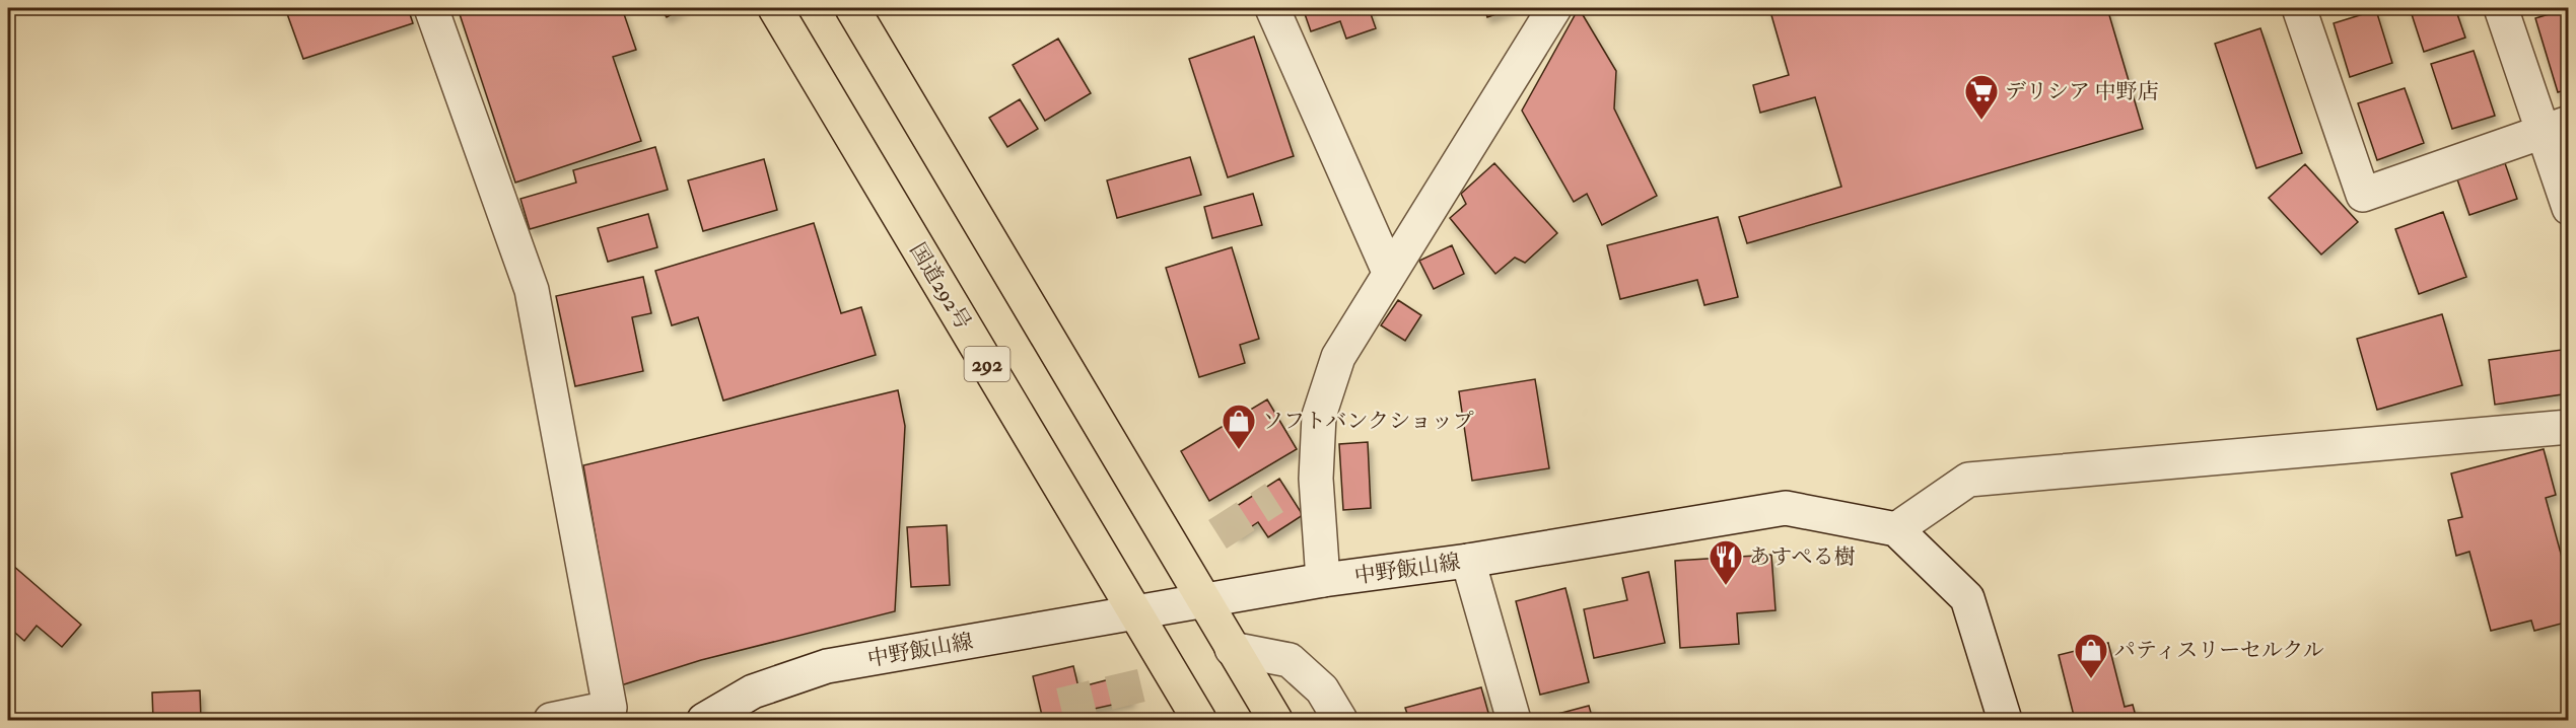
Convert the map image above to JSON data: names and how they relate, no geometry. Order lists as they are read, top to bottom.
{
  "streets": {
    "highway": ["国道292号", "292"],
    "street": ["中野飯山線"]
  },
  "crossings": [
    ["国道292号", "中野飯山線"]
  ],
  "places": {
    "supermarket": ["デリシア 中野店"],
    "shop": ["ソフトバンクショップ", "パティスリーセルクル"],
    "restaurant": ["あすぺる樹"]
  }
}
